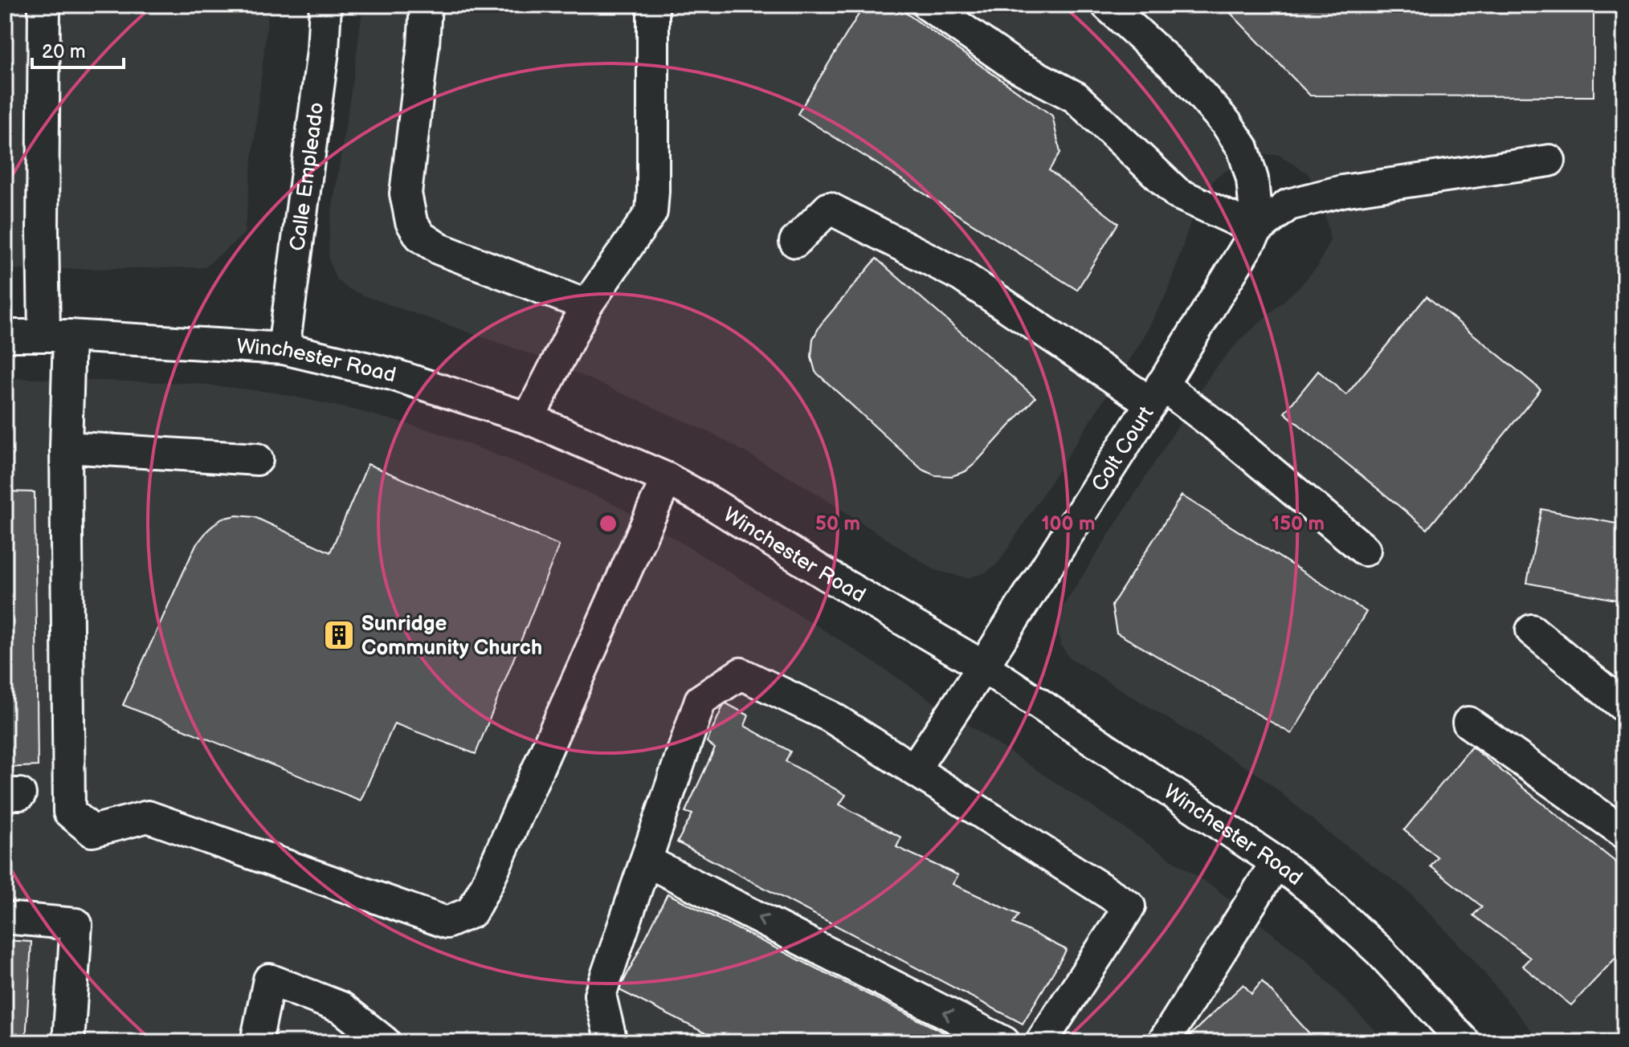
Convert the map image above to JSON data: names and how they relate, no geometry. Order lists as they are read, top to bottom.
{
  "streets": {
    "street": ["Calle Empleado", "Winchester Road", "Colt Court"]
  },
  "crossings": [
    ["Calle Empleado", "Winchester Road"],
    ["Winchester Road", "Colt Court"]
  ],
  "places": {
    "building": ["Sunridge Community Church"]
  },
  "scale_bar": "20 m",
  "rings": ["50 m", "100 m", "150 m"]
}
